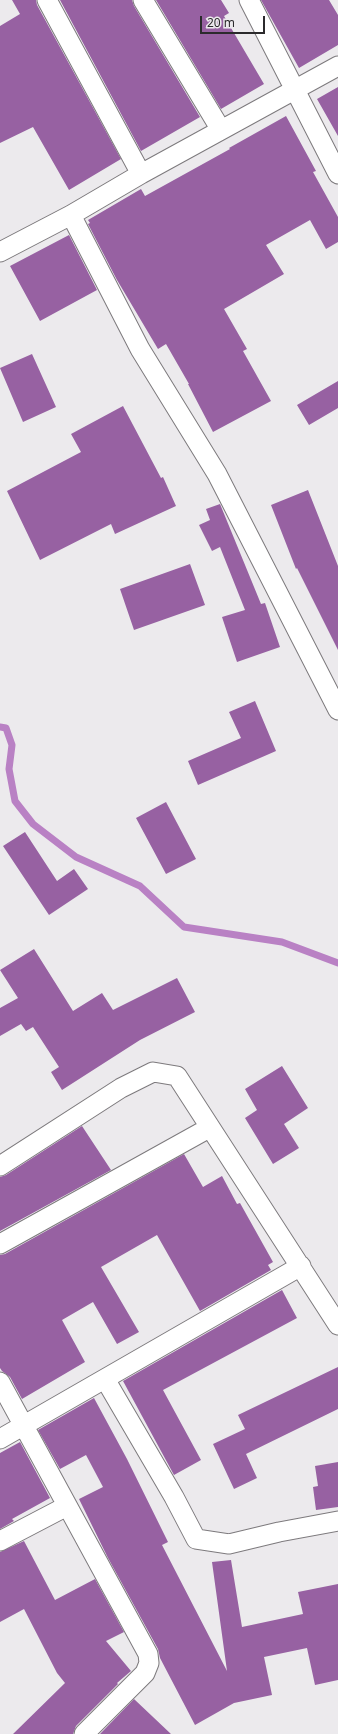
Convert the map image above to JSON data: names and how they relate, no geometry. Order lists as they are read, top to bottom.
{
  "scale_bar": "20 m"
}
